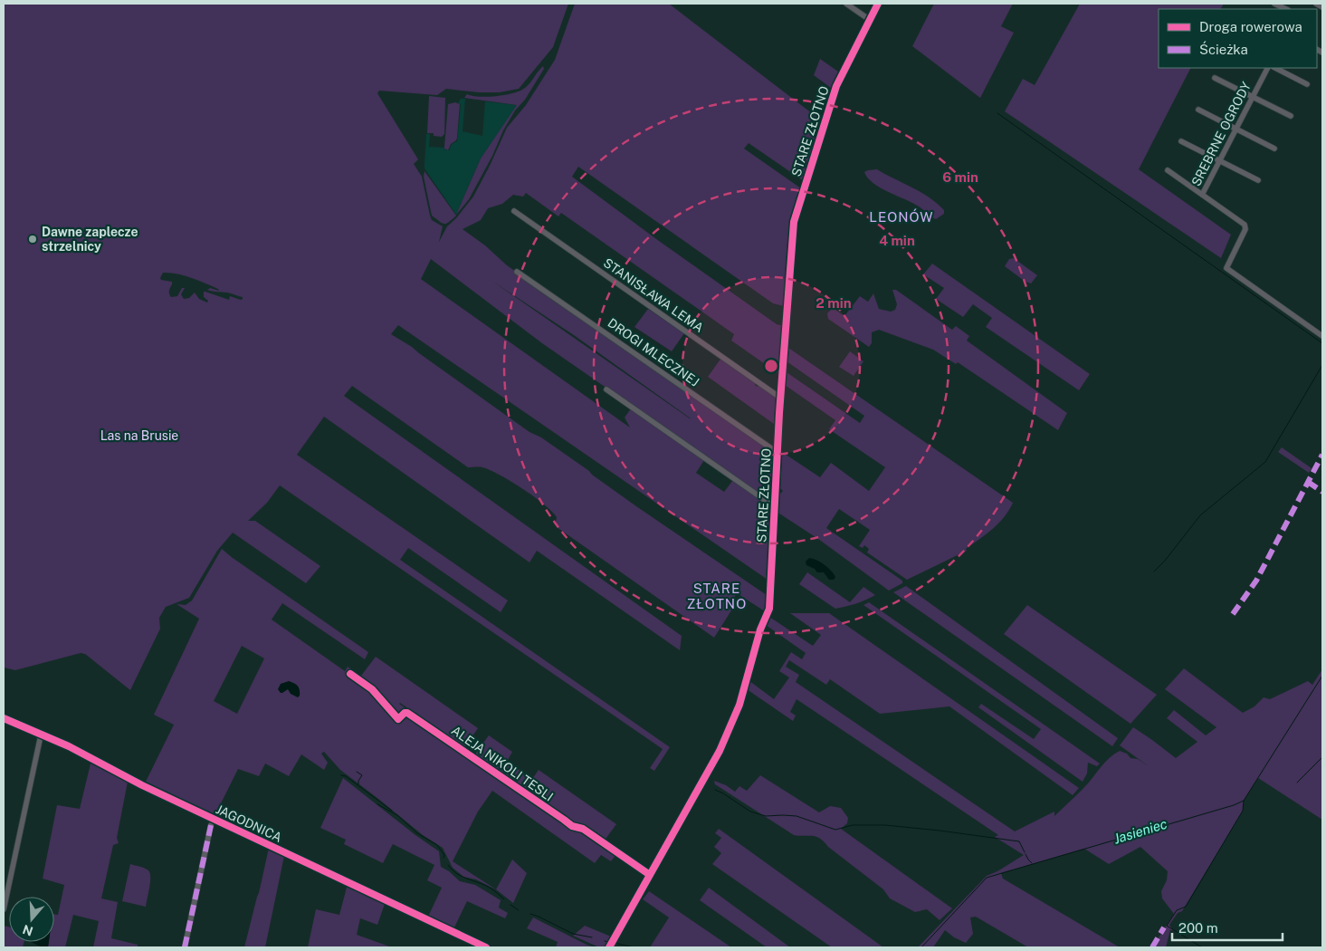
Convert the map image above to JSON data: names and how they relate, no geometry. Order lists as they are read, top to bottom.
{
  "streets": {
    "street": [
      "STARE ZŁOTNO",
      "SREBRNE OGRODY",
      "STANISŁAWA LEMA",
      "DROGI MLECZNEJ",
      "ALEJA NIKOLI TESLI",
      "JAGODNICA"
    ]
  },
  "crossings": [
    ["STARE ZŁOTNO", "STANISŁAWA LEMA"],
    ["STARE ZŁOTNO", "DROGI MLECZNEJ"],
    ["STARE ZŁOTNO", "ALEJA NIKOLI TESLI"]
  ],
  "districts": ["LEONÓW", "STARE ZŁOTNO"],
  "water": ["Jasieniec"],
  "parks": ["Las na Brusie"],
  "places": ["Dawne zaplecze strzelnicy"],
  "legend": ["Droga rowerowa", "Ścieżka"],
  "scale_bar": "200 m",
  "north": "bottom",
  "rings": ["6 min", "4 min", "2 min"]
}
